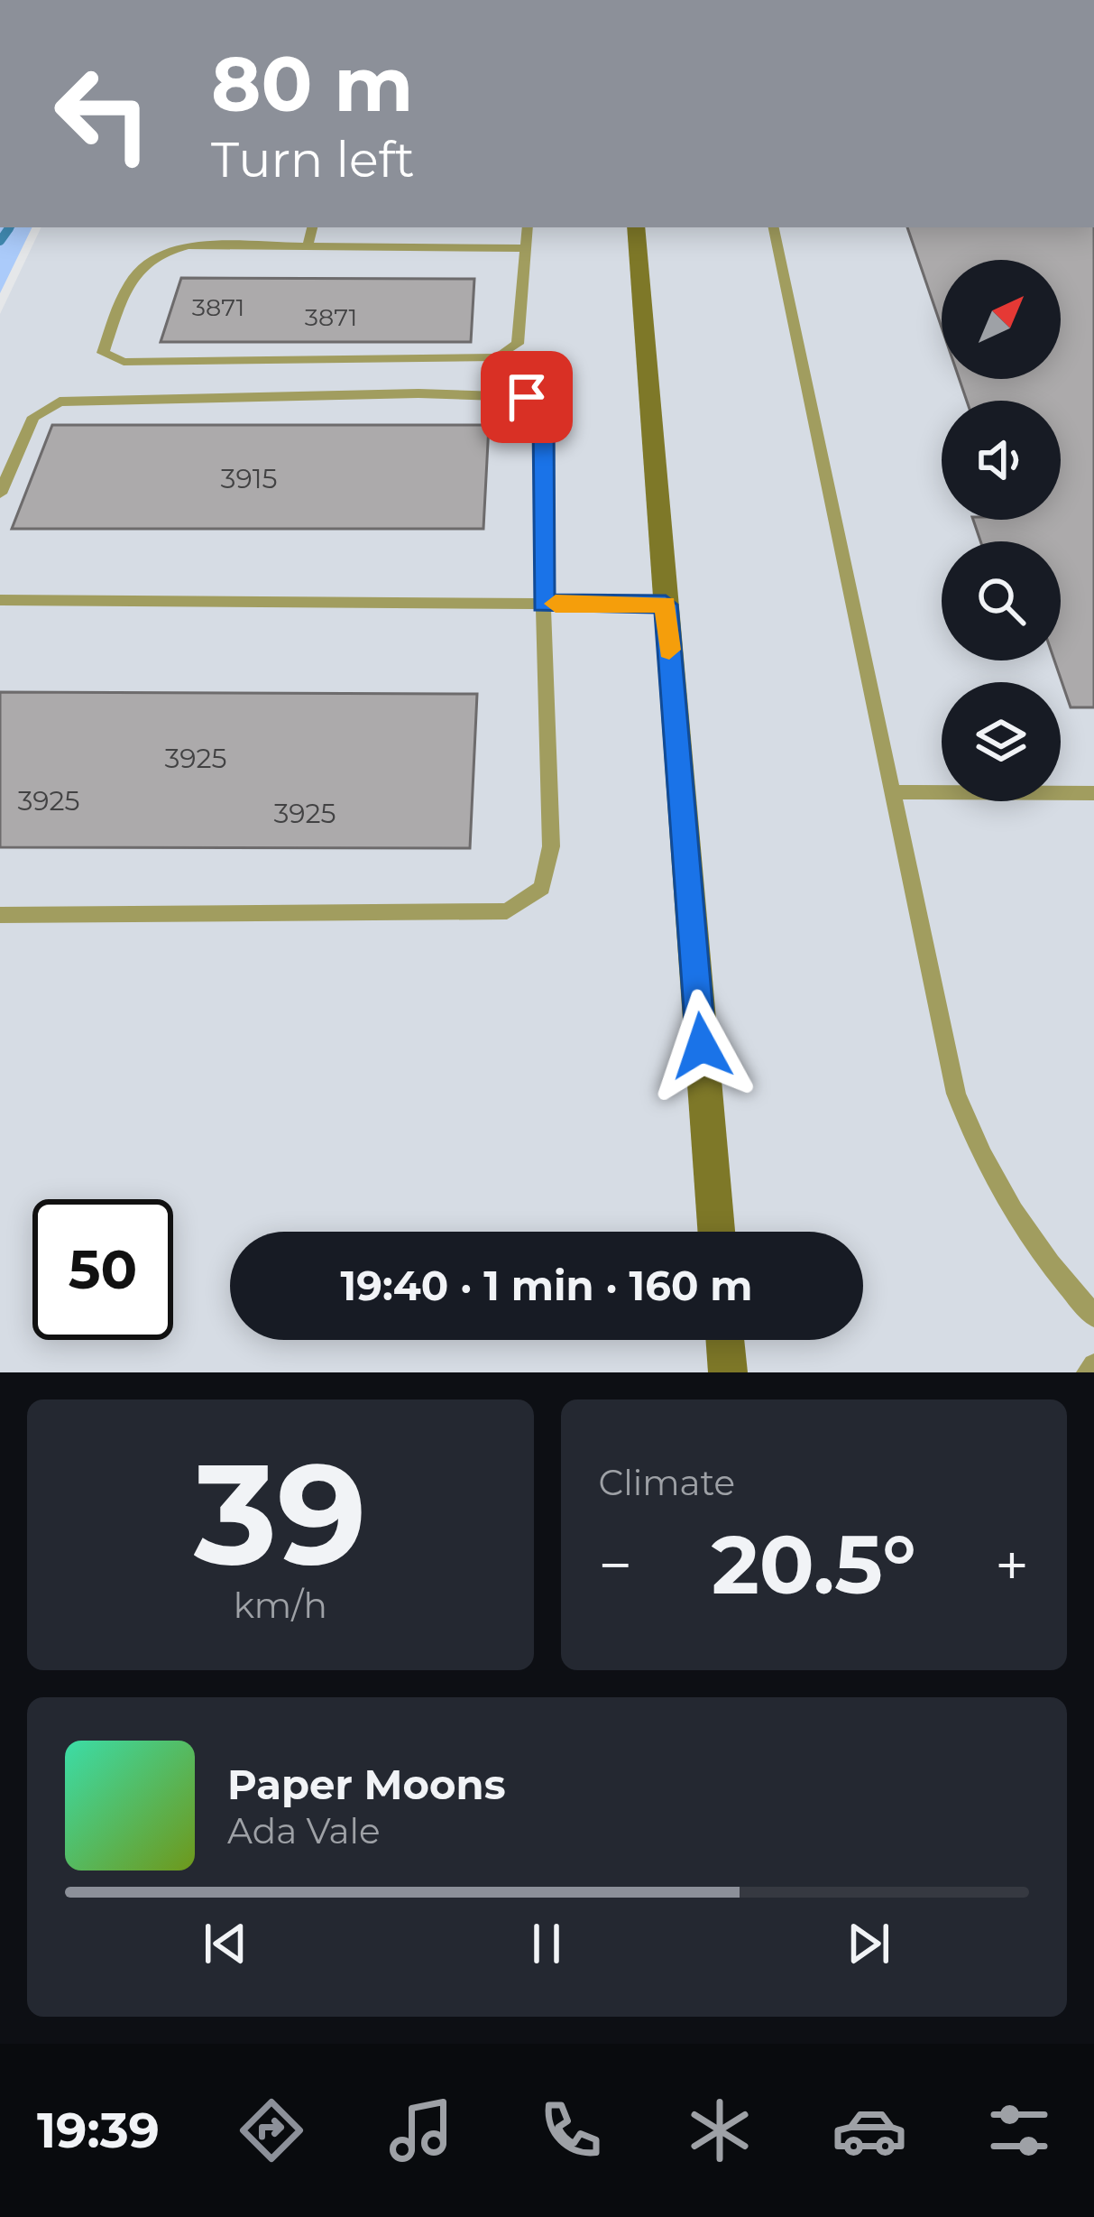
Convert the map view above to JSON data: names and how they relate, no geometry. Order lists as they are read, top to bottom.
{
  "house_numbers": [
    "3871",
    "3871",
    "3915",
    "3925",
    "3925",
    "3925"
  ],
  "north": "top right",
  "page": {
    "turn": ["80 m", "Turn left"],
    "limit": "50",
    "trip": "19:40 · 1 min · 160 m",
    "tile": [
      ["39", "km/h"],
      "Climate"
    ],
    "heat": ["−", "20.5°", "+"],
    "song": ["Paper Moons", "Ada Vale"],
    "tabs": "19:39"
  }
}
